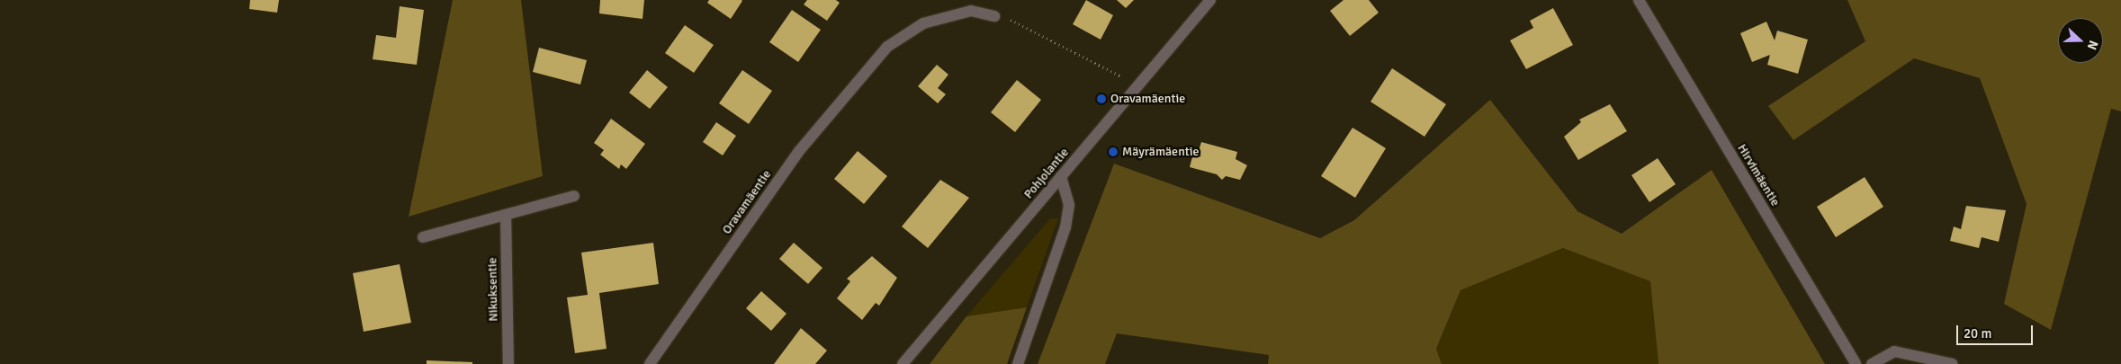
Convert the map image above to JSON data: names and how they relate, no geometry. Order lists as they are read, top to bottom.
{
  "streets": {
    "street": [
      "Pohjolantie",
      "Hirvimäentie",
      "Oravamäentie",
      "Nikuksentie"
    ]
  },
  "places": ["Oravamäentie", "Mäyrämäentie"],
  "scale_bar": "20 m",
  "north": "right"
}
